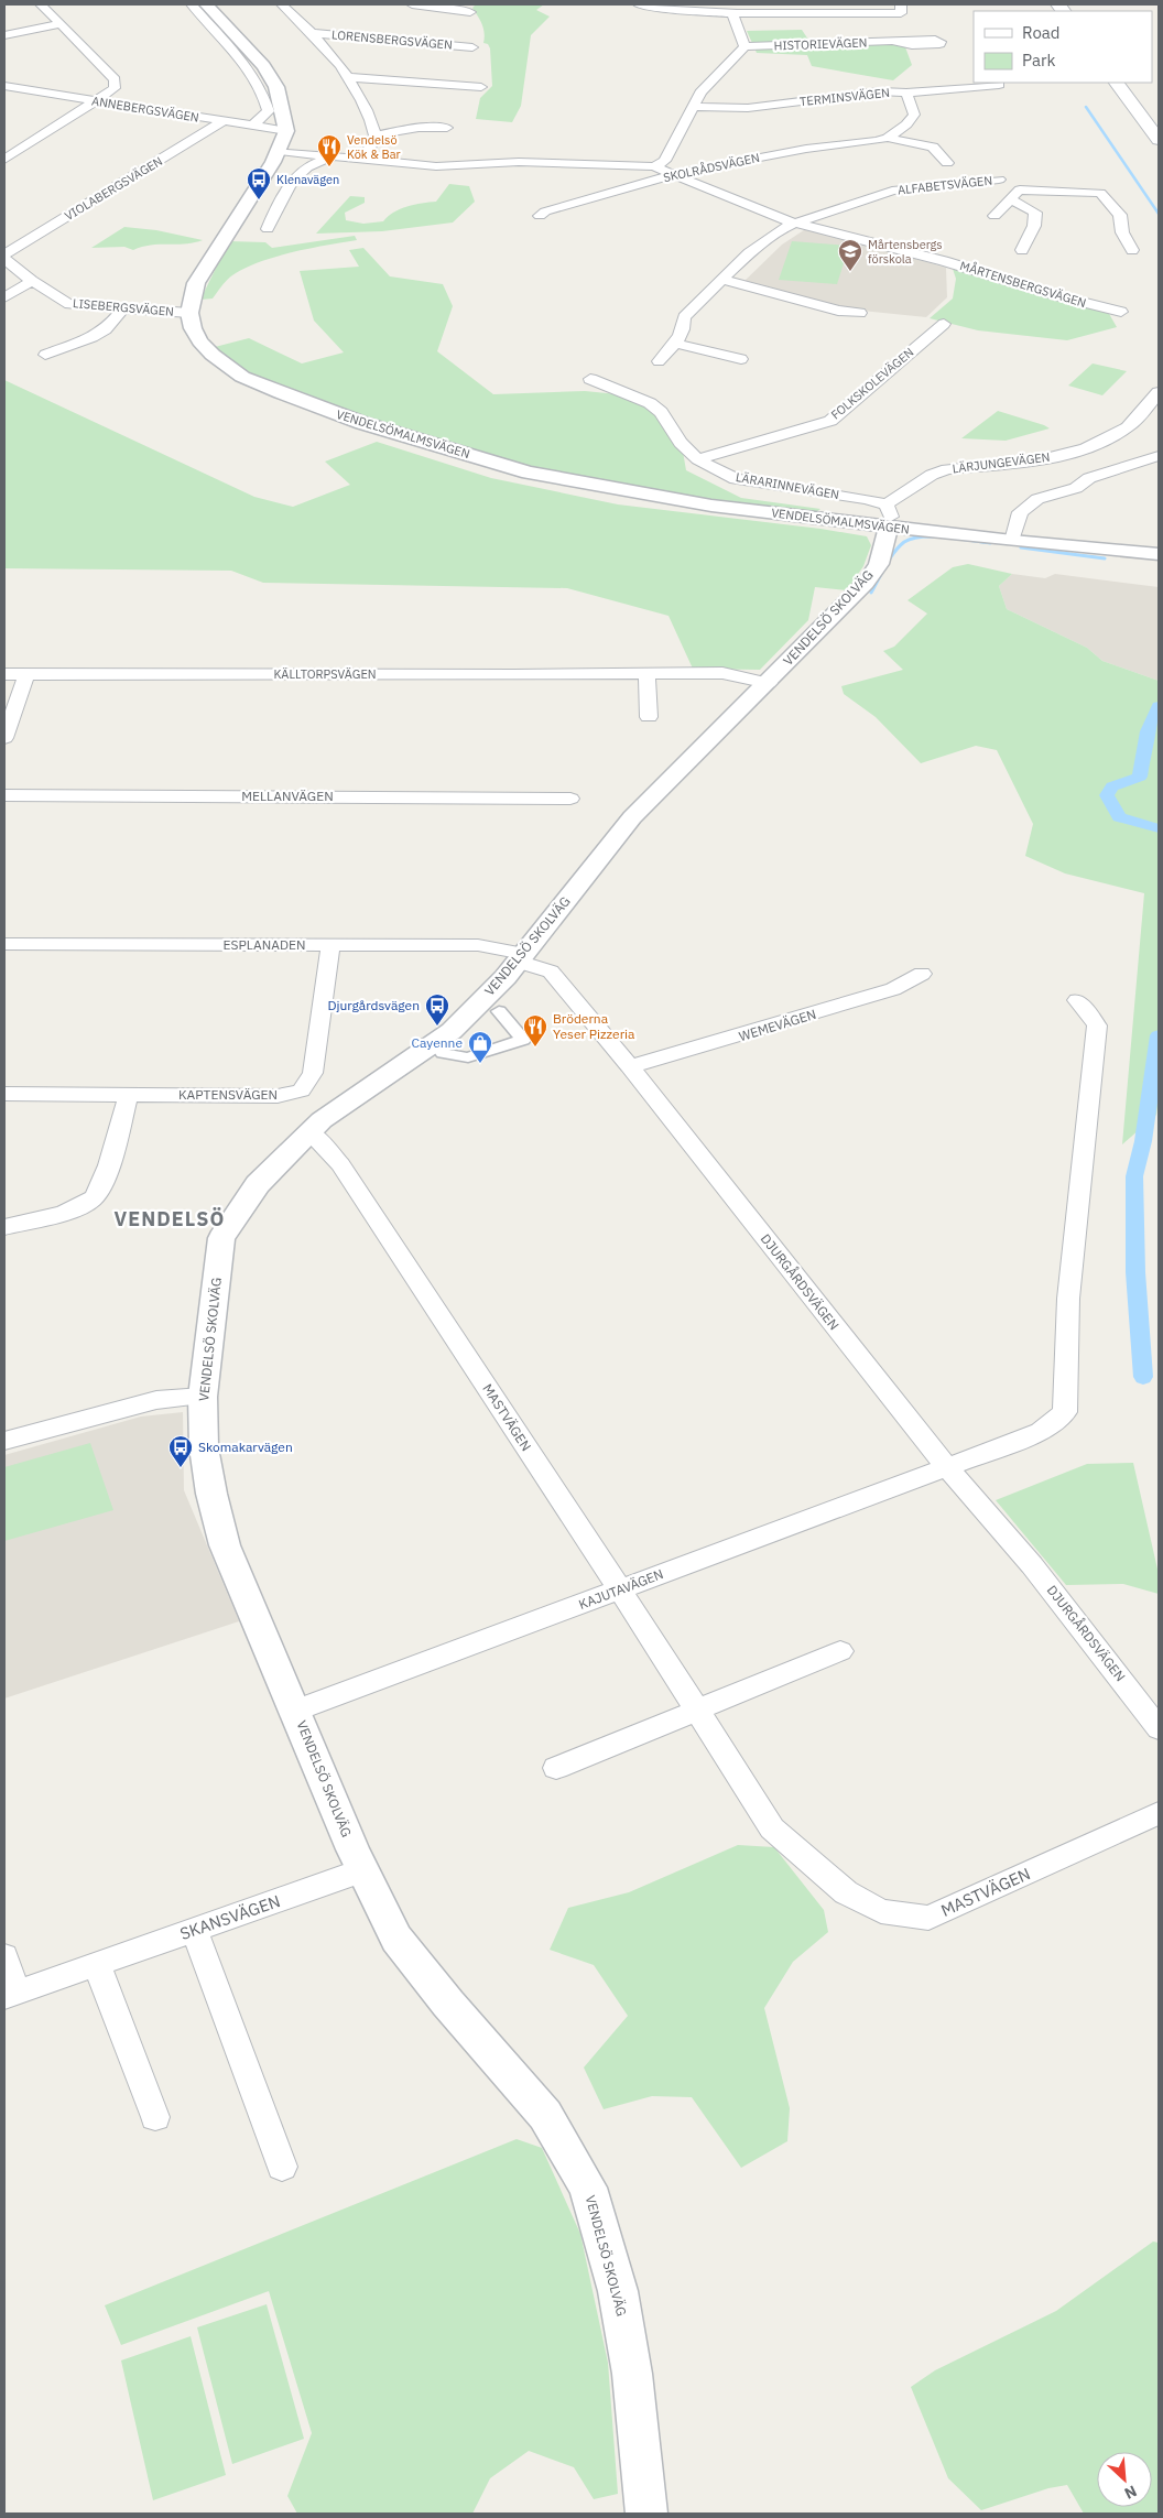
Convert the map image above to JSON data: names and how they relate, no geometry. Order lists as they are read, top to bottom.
{
  "streets": {
    "street": [
      "LORENSBERGSVÄGEN",
      "HISTORIEVÄGEN",
      "TERMINSVÄGEN",
      "ANNEBERGSVÄGEN",
      "SKOLRÅDSVÄGEN",
      "ALFABETSVÄGEN",
      "VIOLABERGSVÄGEN",
      "MÅRTENSBERGSVÄGEN",
      "LISEBERGSVÄGEN",
      "FOLKSKOLEVÄGEN",
      "VENDELSÖMALMSVÄGEN",
      "LÄRJUNGEVÄGEN",
      "LÄRARINNEVÄGEN",
      "VENDELSÖ SKOLVÄG",
      "KÄLLTORPSVÄGEN",
      "MELLANVÄGEN",
      "ESPLANADEN",
      "WEMEVÄGEN",
      "KAPTENSVÄGEN",
      "DJURGÅRDSVÄGEN",
      "MASTVÄGEN",
      "KAJUTAVÄGEN",
      "SKANSVÄGEN"
    ]
  },
  "crossings": [
    ["TERMINSVÄGEN", "SKOLRÅDSVÄGEN"],
    ["ANNEBERGSVÄGEN", "VIOLABERGSVÄGEN"],
    ["SKOLRÅDSVÄGEN", "MÅRTENSBERGSVÄGEN"],
    ["ALFABETSVÄGEN", "MÅRTENSBERGSVÄGEN"],
    ["LISEBERGSVÄGEN", "VENDELSÖMALMSVÄGEN"],
    ["FOLKSKOLEVÄGEN", "LÄRARINNEVÄGEN"],
    ["VENDELSÖMALMSVÄGEN", "VENDELSÖ SKOLVÄG"],
    ["LÄRJUNGEVÄGEN", "LÄRARINNEVÄGEN"],
    ["VENDELSÖ SKOLVÄG", "KÄLLTORPSVÄGEN"],
    ["VENDELSÖ SKOLVÄG", "ESPLANADEN"],
    ["VENDELSÖ SKOLVÄG", "DJURGÅRDSVÄGEN"],
    ["VENDELSÖ SKOLVÄG", "MASTVÄGEN"],
    ["VENDELSÖ SKOLVÄG", "KAJUTAVÄGEN"],
    ["VENDELSÖ SKOLVÄG", "SKANSVÄGEN"],
    ["ESPLANADEN", "KAPTENSVÄGEN"],
    ["ESPLANADEN", "DJURGÅRDSVÄGEN"],
    ["WEMEVÄGEN", "DJURGÅRDSVÄGEN"],
    ["DJURGÅRDSVÄGEN", "KAJUTAVÄGEN"],
    ["MASTVÄGEN", "KAJUTAVÄGEN"]
  ],
  "districts": ["VENDELSÖ"],
  "places": {
    "restaurant": ["Vendelsö Kök & Bar", "Bröderna Yeser Pizzeria"],
    "bus stop": ["Klenavägen", "Djurgårdsvägen", "Skomakarvägen"],
    "school or university": ["Mårtensbergs förskola"],
    "shop": ["Cayenne"]
  },
  "legend": ["Road", "Park"],
  "north": "bottom right"
}
